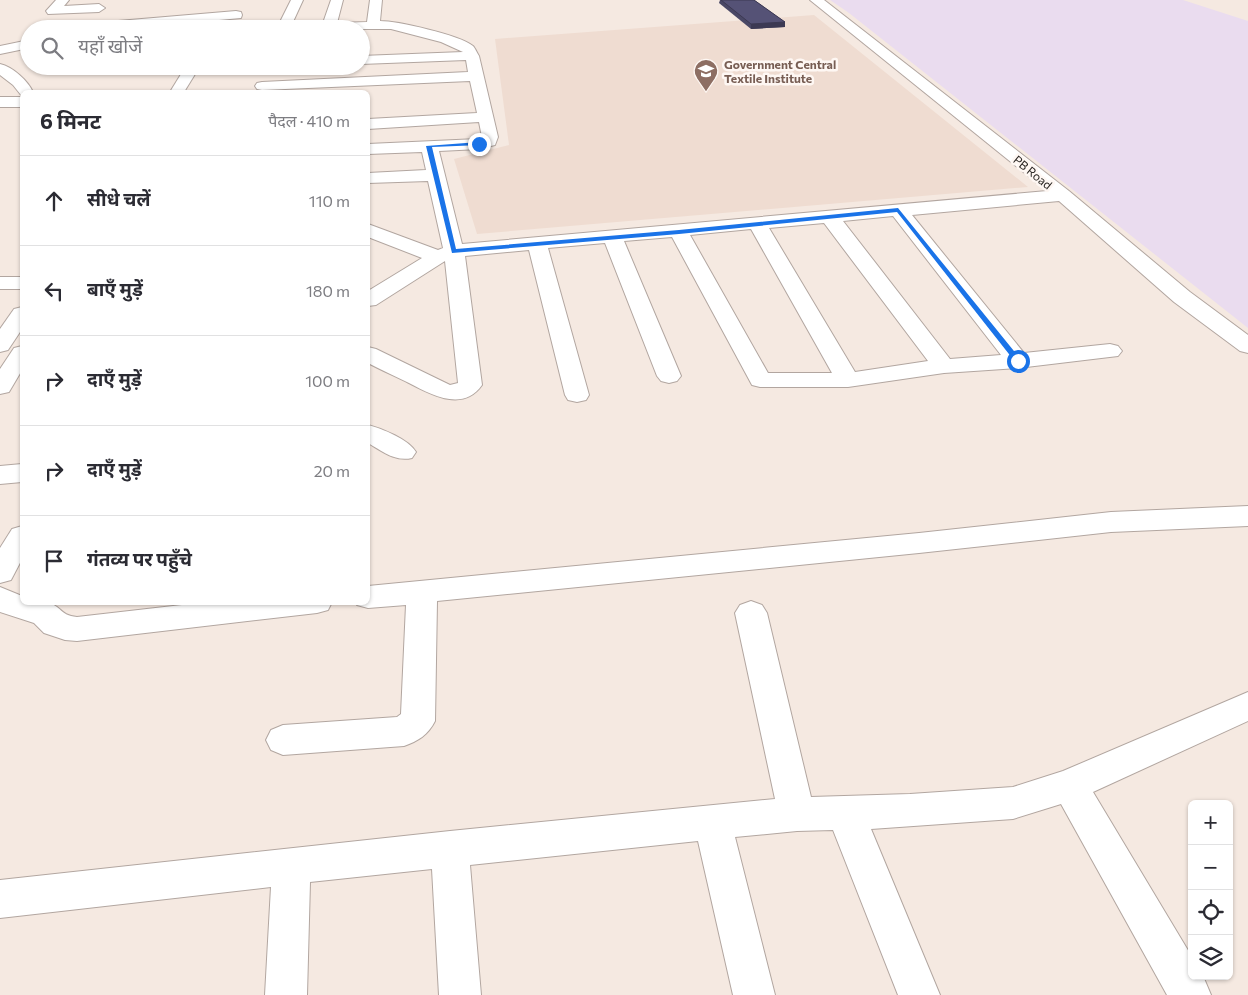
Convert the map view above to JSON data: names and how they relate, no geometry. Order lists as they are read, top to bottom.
{
  "streets": {
    "street": ["PB Road"]
  },
  "places": {
    "school or university": ["Government Central Textile Institute"]
  },
  "page": {
    "search": "यहाँ खोजें",
    "heading": ["6 मिनट", "पैदल · 410 m"],
    "list": [
      ["सीधे चलें", "110 m"],
      ["बाएँ मुड़ें", "180 m"],
      ["दाएँ मुड़ें", "100 m"],
      ["दाएँ मुड़ें", "20 m"],
      "गंतव्य पर पहुँचे"
    ],
    "map_buttons": ["+", "−"]
  }
}
